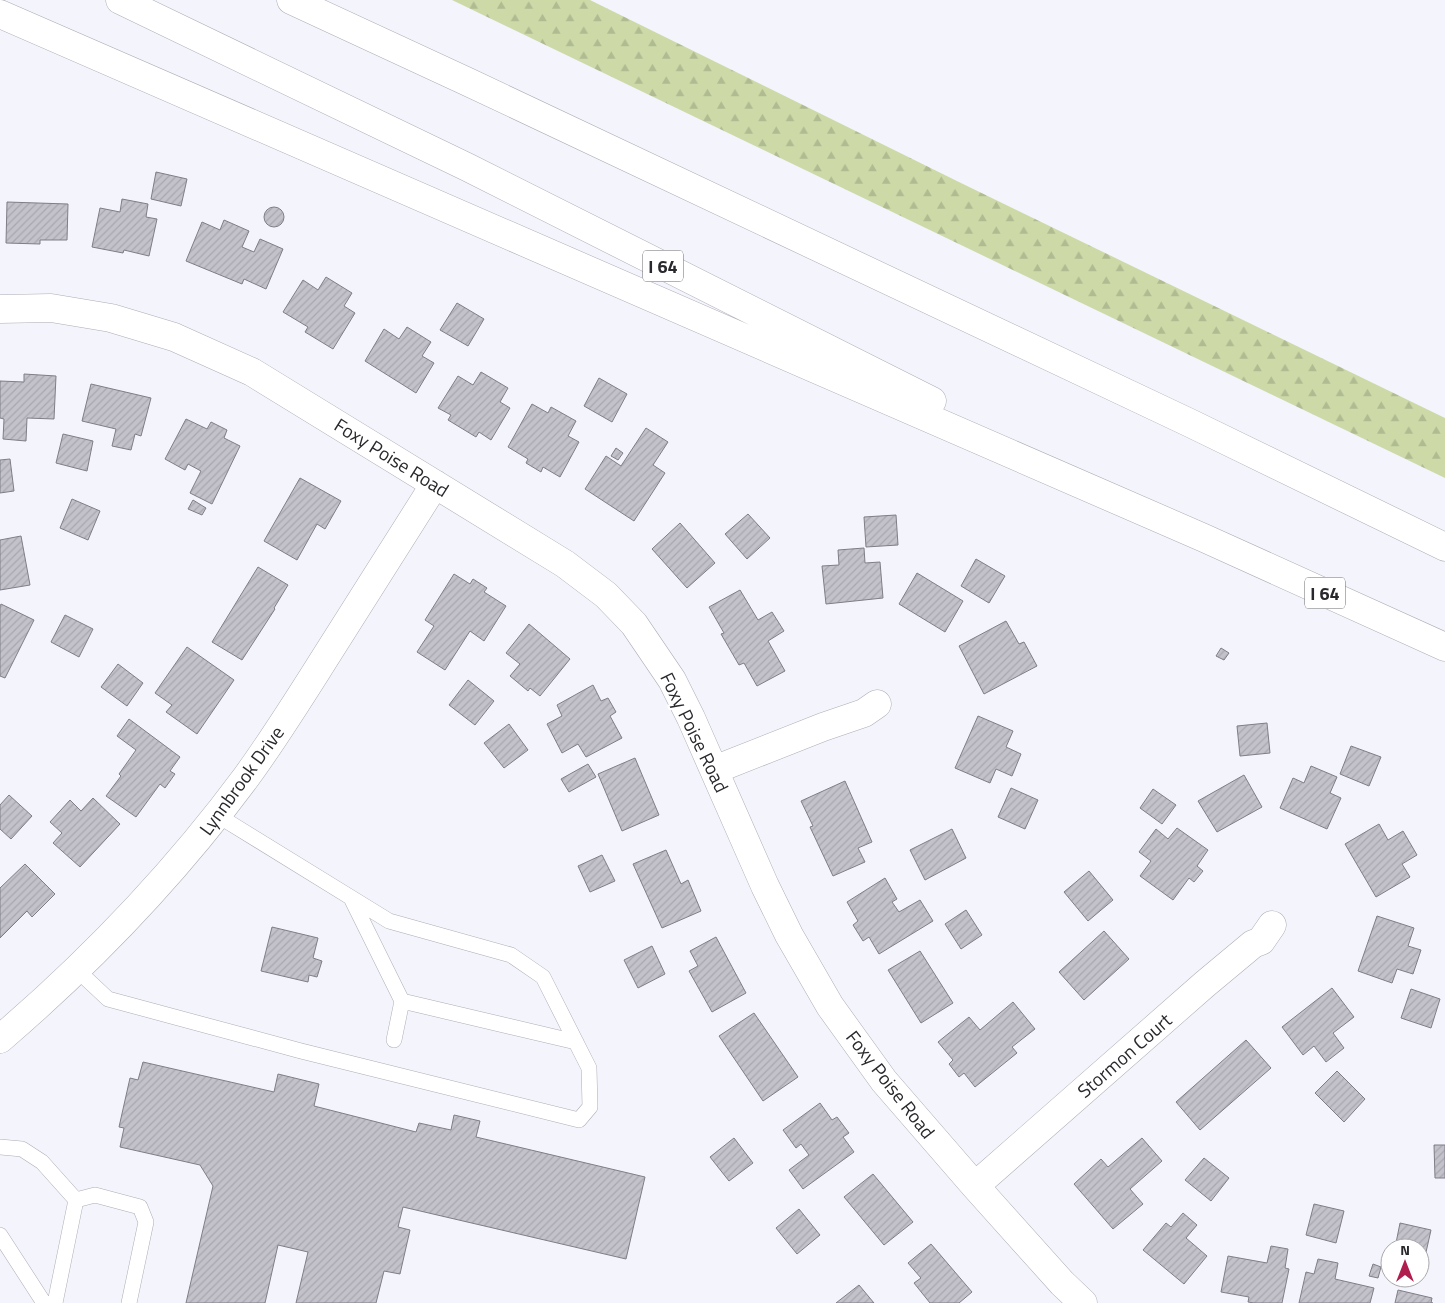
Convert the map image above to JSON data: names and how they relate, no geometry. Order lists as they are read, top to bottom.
{
  "streets": {
    "main road": [
      "I 64",
      "Foxy Poise Road",
      "Lynnbrook Drive",
      "Stormon Court"
    ]
  },
  "crossings": [
    ["Foxy Poise Road", "Lynnbrook Drive"],
    ["Foxy Poise Road", "Stormon Court"]
  ],
  "north": "top"
}
